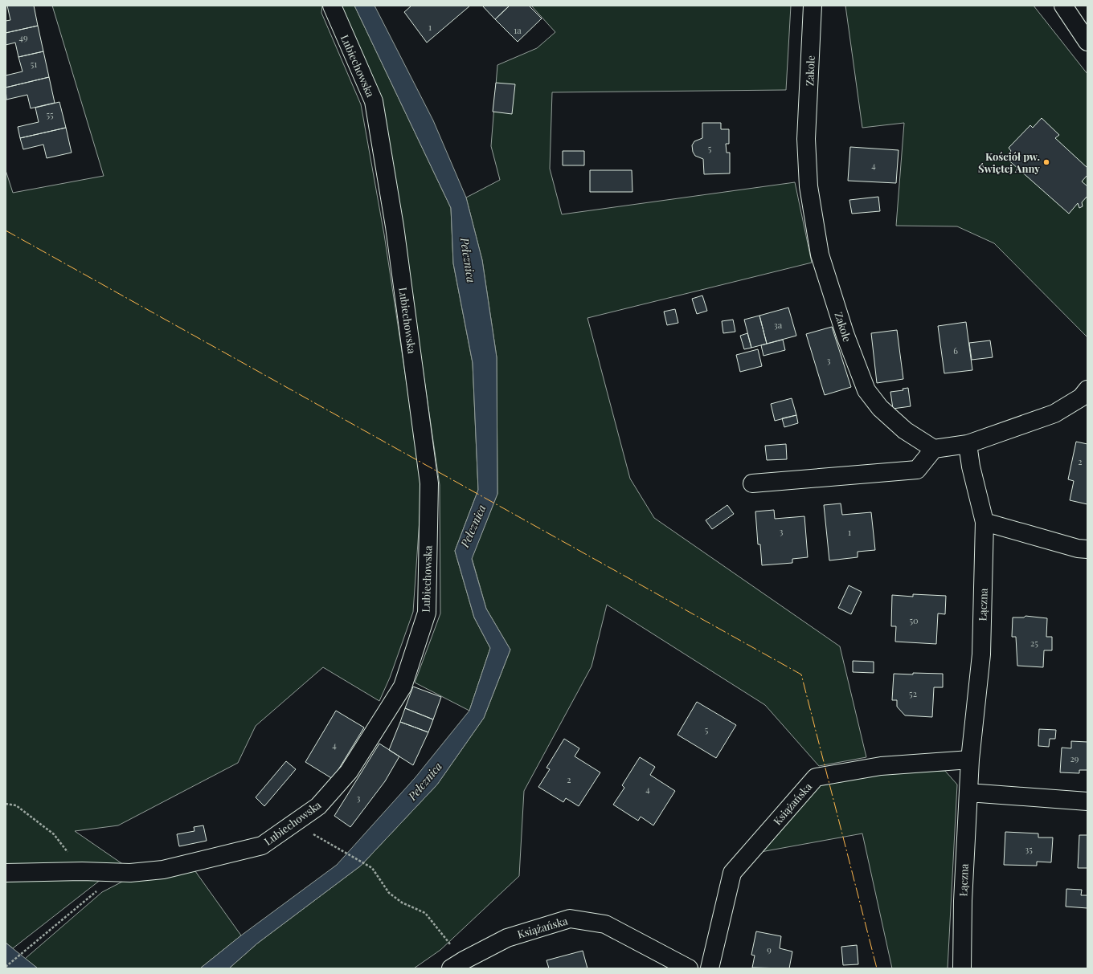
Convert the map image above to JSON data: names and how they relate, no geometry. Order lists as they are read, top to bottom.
{
  "streets": {
    "street": [
      "Lubiechowska",
      "Zakole",
      "Łączna",
      "Książańska"
    ]
  },
  "crossings": [
    ["Łączna", "Książańska"]
  ],
  "water": ["Pełcznica"],
  "places": ["Kościół pw. Świętej Anny"],
  "house_numbers": [
    "1",
    "1a",
    "49",
    "51",
    "55",
    "5",
    "4",
    "3a",
    "6",
    "3",
    "2",
    "3",
    "1",
    "50",
    "25",
    "52",
    "5",
    "4",
    "29",
    "2",
    "4",
    "3",
    "35",
    "9"
  ]
}
